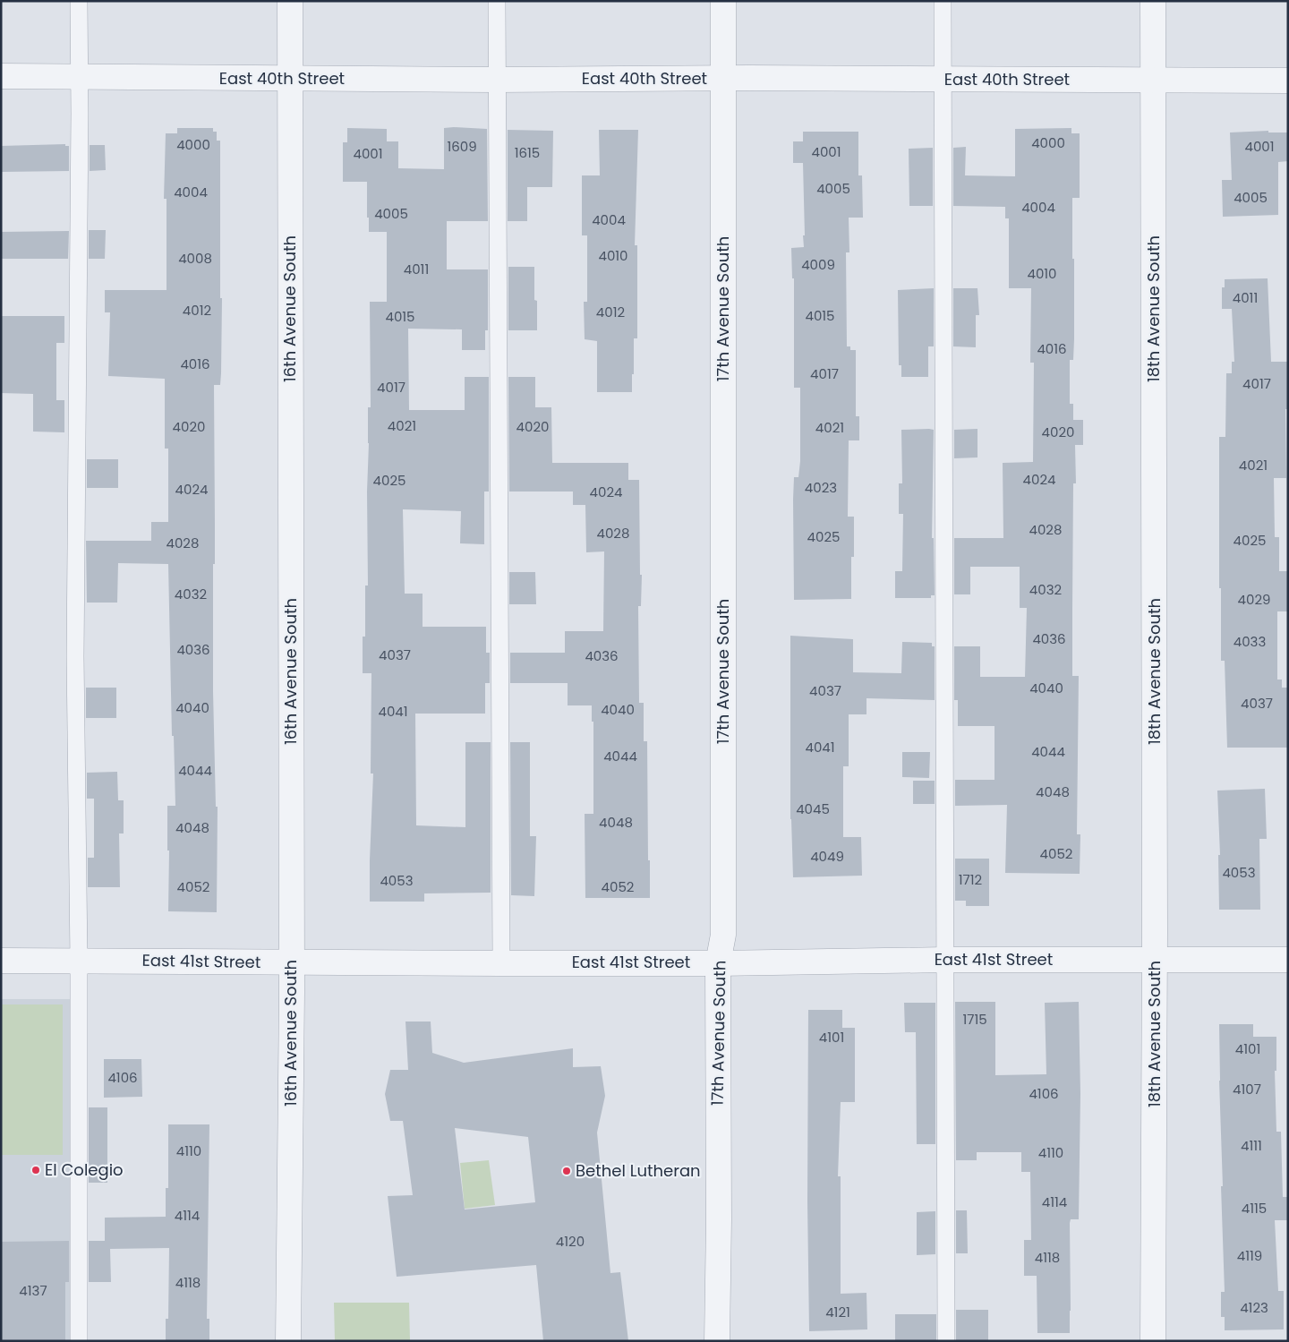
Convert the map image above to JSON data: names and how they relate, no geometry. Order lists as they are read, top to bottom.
{
  "streets": {
    "street": [
      "East 40th Street",
      "16th Avenue South",
      "17th Avenue South",
      "18th Avenue South",
      "East 41st Street"
    ]
  },
  "crossings": [
    ["East 40th Street", "16th Avenue South"],
    ["East 40th Street", "17th Avenue South"],
    ["East 40th Street", "18th Avenue South"],
    ["16th Avenue South", "East 41st Street"],
    ["17th Avenue South", "East 41st Street"],
    ["18th Avenue South", "East 41st Street"]
  ],
  "places": ["El Colegio", "Bethel Lutheran"],
  "house_numbers": [
    "4000",
    "4000",
    "1609",
    "4001",
    "4001",
    "1615",
    "4001",
    "4005",
    "4004",
    "4005",
    "4004",
    "4005",
    "4004",
    "4010",
    "4008",
    "4009",
    "4011",
    "4010",
    "4011",
    "4012",
    "4012",
    "4015",
    "4015",
    "4016",
    "4016",
    "4017",
    "4017",
    "4017",
    "4021",
    "4020",
    "4020",
    "4021",
    "4020",
    "4021",
    "4024",
    "4025",
    "4023",
    "4024",
    "4024",
    "4028",
    "4028",
    "4025",
    "4025",
    "4028",
    "4032",
    "4032",
    "4029",
    "4036",
    "4033",
    "4036",
    "4037",
    "4036",
    "4040",
    "4037",
    "4037",
    "4040",
    "4040",
    "4041",
    "4041",
    "4044",
    "4044",
    "4044",
    "4048",
    "4045",
    "4048",
    "4048",
    "4052",
    "4049",
    "4053",
    "1712",
    "4053",
    "4052",
    "4052",
    "1715",
    "4101",
    "4101",
    "4106",
    "4107",
    "4106",
    "4111",
    "4110",
    "4110",
    "4114",
    "4115",
    "4114",
    "4120",
    "4119",
    "4118",
    "4118",
    "4137",
    "4123",
    "4121"
  ]
}
